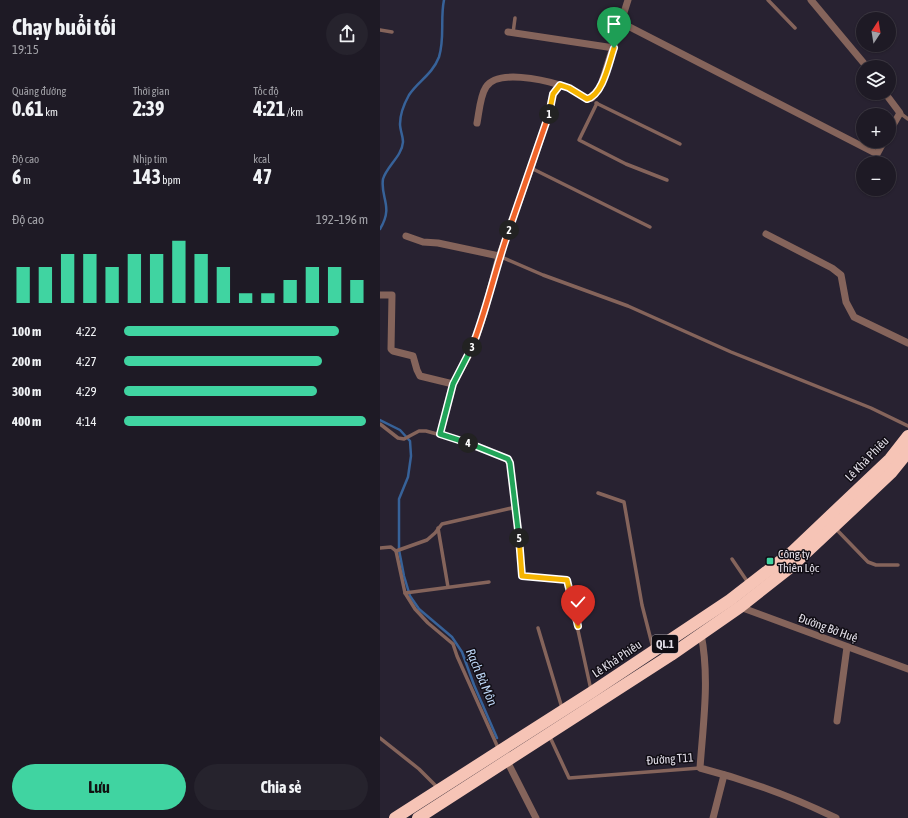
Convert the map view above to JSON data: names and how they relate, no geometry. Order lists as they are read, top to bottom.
{
  "streets": {
    "highway": ["Lê Khả Phiêu", "QL.1"],
    "street": ["Đường Bờ Huệ", "Đường T11"]
  },
  "crossings": [
    ["Lê Khả Phiêu", "Đường Bờ Huệ"],
    ["Lê Khả Phiêu", "Đường T11"]
  ],
  "water": ["Rạch Bà Môn"],
  "places": {
    "transit": ["Công ty Thiên Lộc"]
  },
  "north": "top",
  "page": {
    "heading": ["Chạy buổi tối", "19:15"],
    "map_buttons": ["+", "−"],
    "stats": [
      ["Quãng đường", "0.61 km"],
      ["Thời gian", "2:39"],
      ["Tốc độ", "4:21 /km"],
      ["Độ cao", "6 m"],
      ["Nhịp tim", "143 bpm"],
      ["kcal", "47"]
    ],
    "pins": [
      "1",
      "2",
      "3",
      "4",
      "5"
    ],
    "chart": ["Độ cao", "192–196 m"],
    "list": [
      {
        "name": "100 m",
        "note": "4:22"
      },
      {
        "name": "200 m",
        "note": "4:27"
      },
      {
        "name": "300 m",
        "note": "4:29"
      },
      {
        "name": "400 m",
        "note": "4:14"
      }
    ],
    "buttons": ["Lưu", "Chia sẻ"]
  }
}
